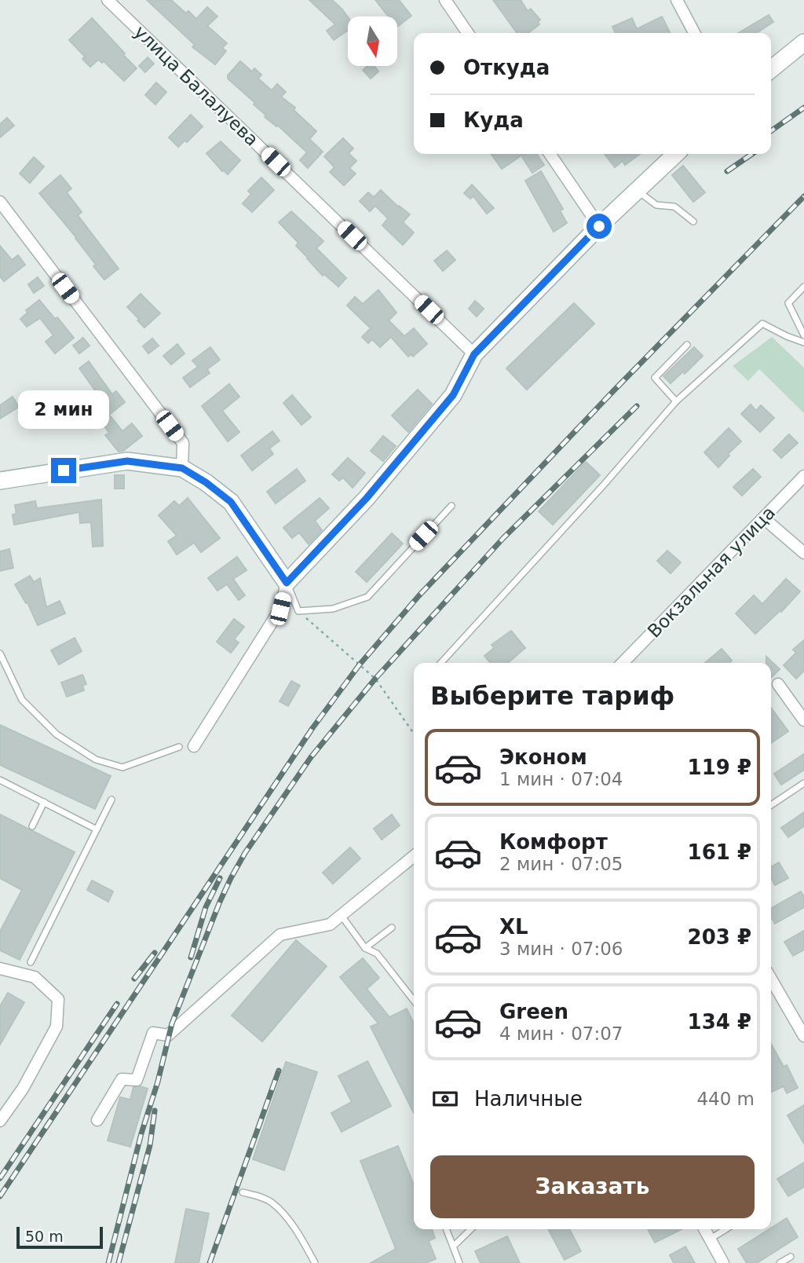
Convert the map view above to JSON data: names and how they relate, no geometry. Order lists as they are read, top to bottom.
{
  "streets": {
    "street": ["улица Балалуева", "Вокзальная улица"]
  },
  "scale_bar": "50 m",
  "north": "bottom",
  "page": {
    "banner": ["Откуда", "Куда"],
    "bubble": "2 мин",
    "heading": "Выберите тариф",
    "list": [
      {
        "name": "Эконом",
        "note": "1 мин · 07:04",
        "value": "119 ₽"
      },
      {
        "name": "Комфорт",
        "note": "2 мин · 07:05",
        "value": "161 ₽"
      },
      {
        "name": "XL",
        "note": "3 мин · 07:06",
        "value": "203 ₽"
      },
      {
        "name": "Green",
        "note": "4 мин · 07:07",
        "value": "134 ₽"
      }
    ],
    "pay": ["Наличные", "440 m"],
    "buttons": "Заказать",
    "scale": "50 m"
  }
}
